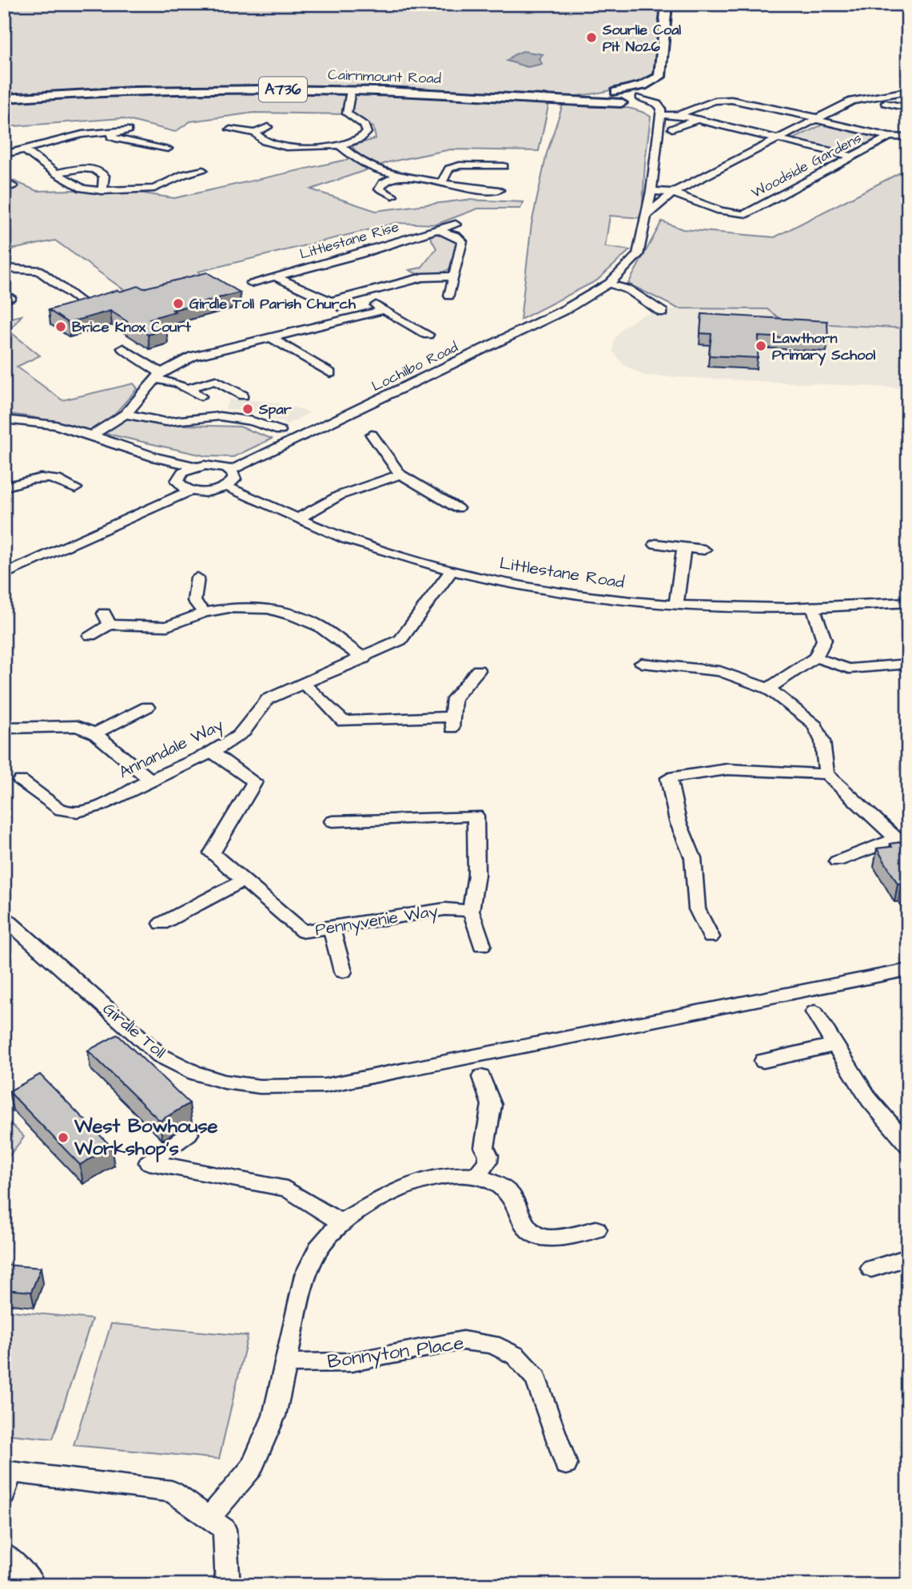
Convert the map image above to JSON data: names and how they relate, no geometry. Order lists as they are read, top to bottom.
{
  "streets": {
    "main road": ["Cairnmount Road", "A736"],
    "street": [
      "Woodside Gardens",
      "Littlestane Rise",
      "Lochilbo Road",
      "Littlestane Road",
      "Annandale Way",
      "Pennyvenie Way",
      "Girdle Toll",
      "Bonnyton Place"
    ]
  },
  "crossings": [
    ["Littlestane Road", "Annandale Way"],
    ["Annandale Way", "Pennyvenie Way"]
  ],
  "places": [
    "Sourlie Coal Pit No26",
    "Girdle Toll Parish Church",
    "Brice Knox Court",
    "Lawthorn Primary School",
    "Spar",
    "West Bowhouse Workshop's"
  ]
}
